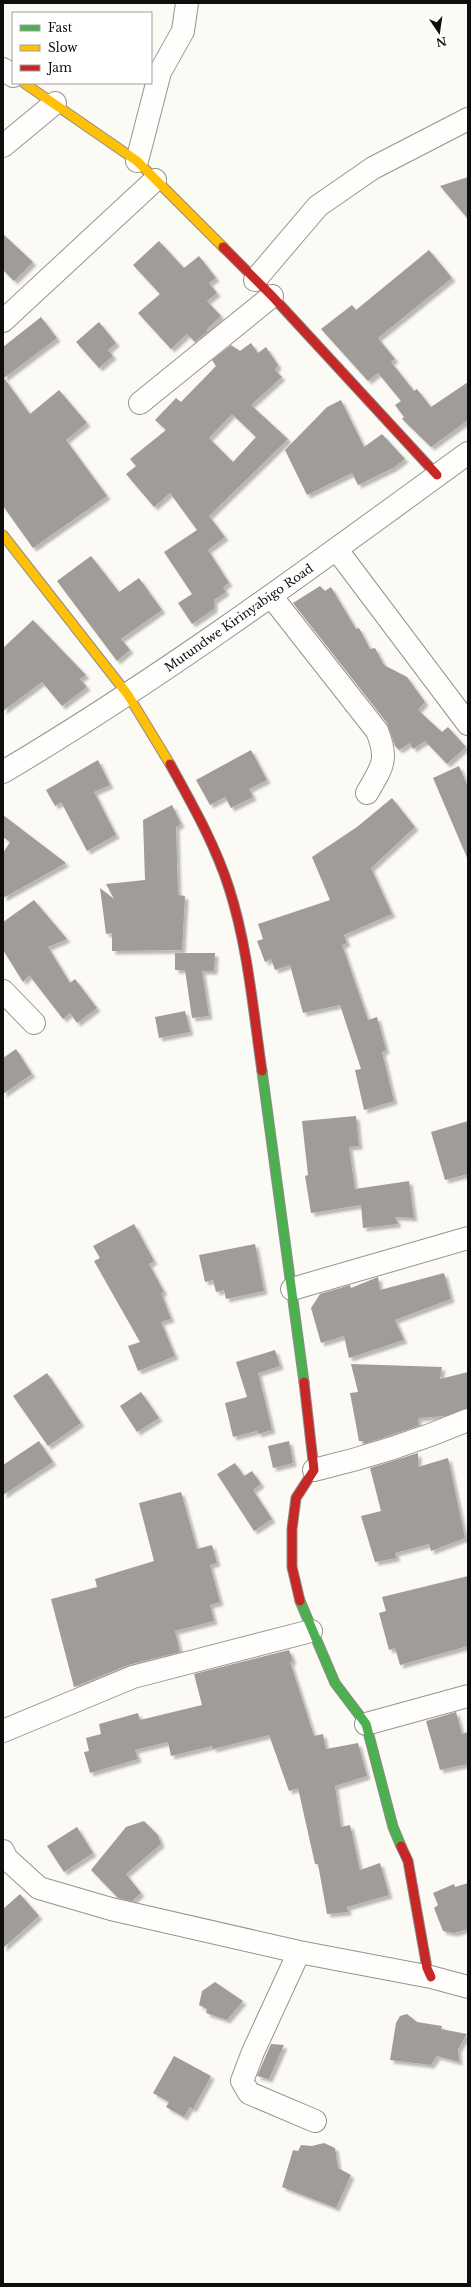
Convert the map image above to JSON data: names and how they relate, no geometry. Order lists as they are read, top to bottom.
{
  "streets": {
    "street": ["Mutundwe Kirinyabigo Road"]
  },
  "legend": ["Fast", "Slow", "Jam"],
  "north": "bottom"
}
